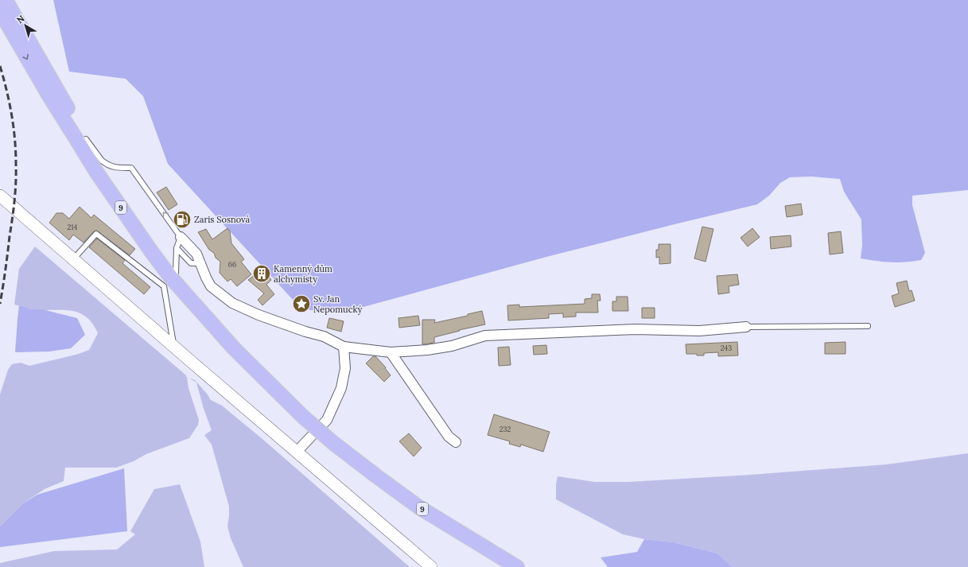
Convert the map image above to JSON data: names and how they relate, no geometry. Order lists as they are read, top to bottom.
{
  "streets": {
    "main road": ["9"]
  },
  "places": {
    "fuel station": ["Zaris Sosnová"],
    "building": ["Kamenný dům alchymisty"],
    "place": ["Sv. Jan Nepomucký"]
  },
  "house_numbers": [
    "214",
    "66",
    "243",
    "232"
  ],
  "north": "top left"
}
